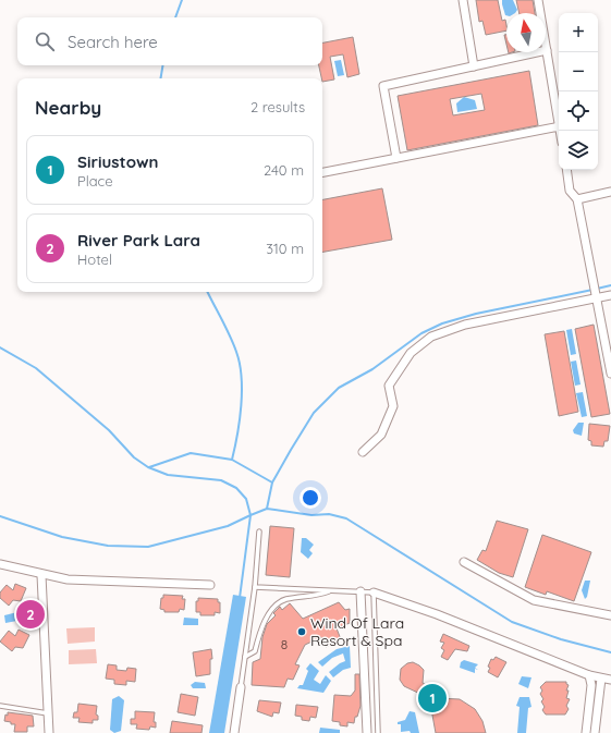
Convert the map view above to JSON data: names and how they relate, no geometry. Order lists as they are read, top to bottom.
{
  "places": ["Wind Of Lara Resort & Spa"],
  "house_numbers": ["8"],
  "north": "top",
  "page": {
    "map_buttons": ["+", "−"],
    "search": "Search here",
    "heading": ["Nearby", "2 results"],
    "list": [
      {
        "mark": "1",
        "name": "Siriustown",
        "note": "Place",
        "value": "240 m"
      },
      {
        "mark": "2",
        "name": "River Park Lara",
        "note": "Hotel",
        "value": "310 m"
      }
    ],
    "pins": ["2", "1"]
  }
}
